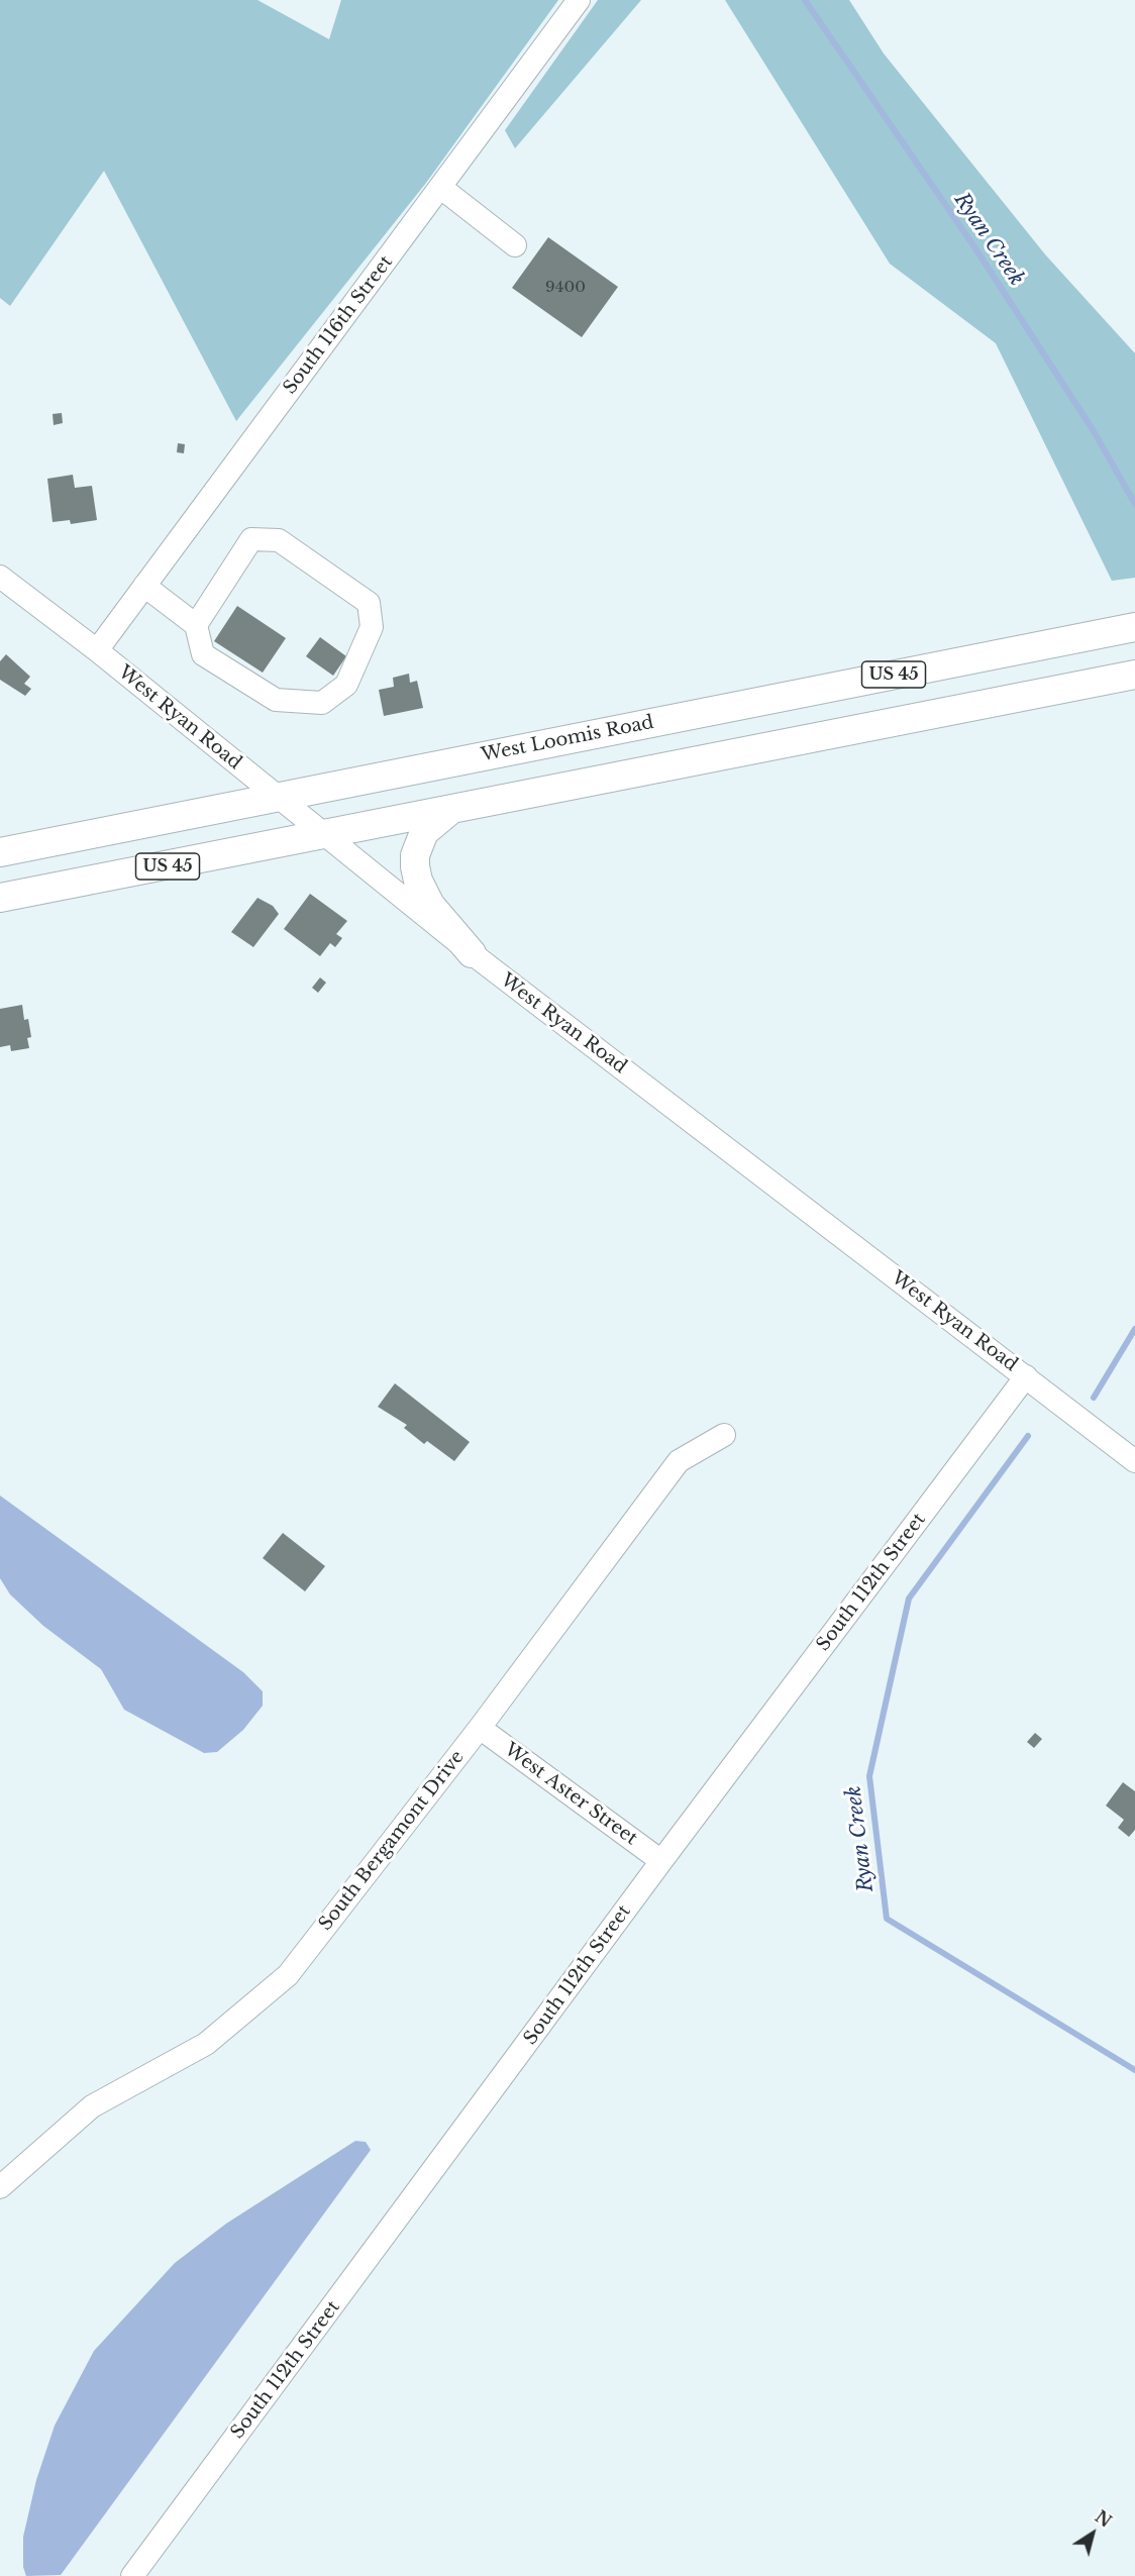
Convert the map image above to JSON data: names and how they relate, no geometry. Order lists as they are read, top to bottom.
{
  "streets": {
    "main road": ["US 45", "West Loomis Road"],
    "street": [
      "South 116th Street",
      "West Ryan Road",
      "South 112th Street",
      "West Aster Street",
      "South Bergamont Drive"
    ]
  },
  "crossings": [
    ["South 116th Street", "West Ryan Road"],
    ["US 45", "West Ryan Road"],
    ["West Ryan Road", "West Loomis Road"],
    ["West Ryan Road", "South 112th Street"],
    ["South 112th Street", "West Aster Street"],
    ["West Aster Street", "South Bergamont Drive"]
  ],
  "water": ["Ryan Creek"],
  "house_numbers": ["9400"],
  "north": "top right"
}
